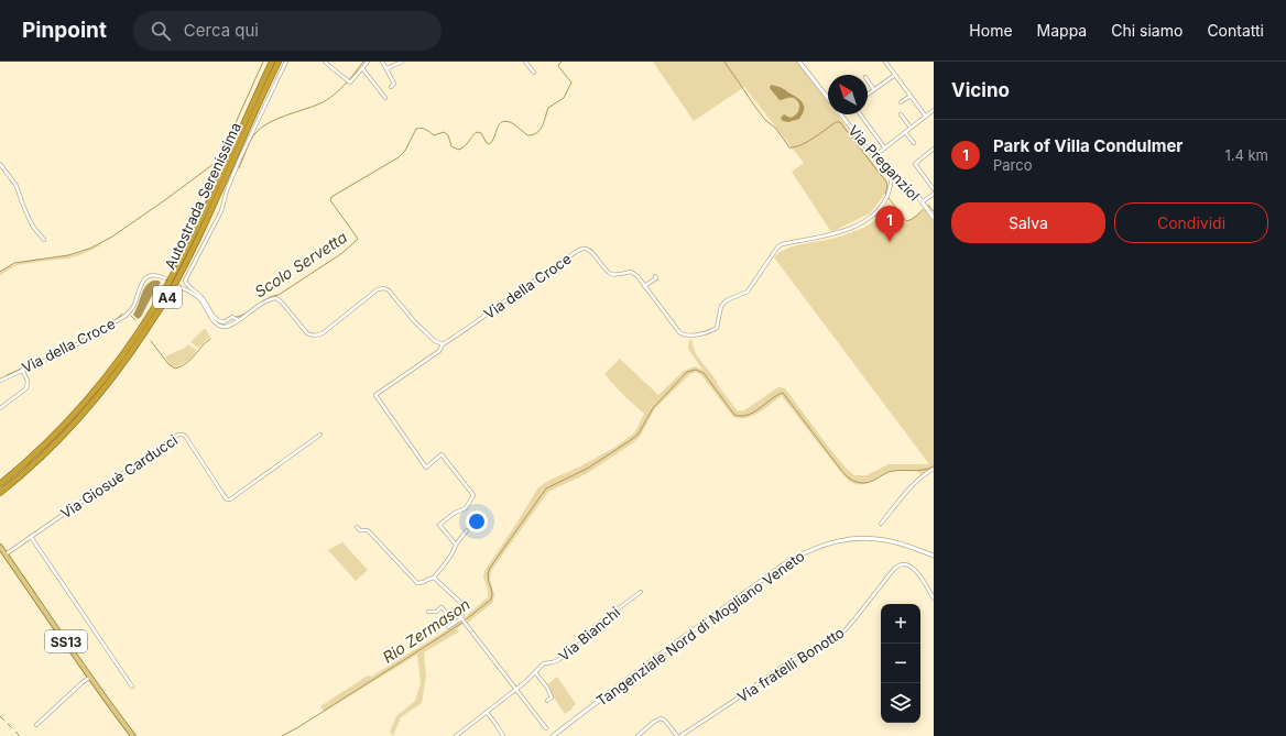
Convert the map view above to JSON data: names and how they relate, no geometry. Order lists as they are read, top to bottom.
{
  "streets": {
    "highway": ["Autostrada Serenissima", "A4"],
    "main road": ["Via Preganziol", "Tangenziale Nord di Mogliano Veneto", "SS13"],
    "street": [
      "Via della Croce",
      "Via Giosuè Carducci",
      "Via Bianchi",
      "Via fratelli Bonotto"
    ]
  },
  "crossings": [
    ["Via Preganziol", "Via della Croce"],
    ["Via Giosuè Carducci", "SS13"]
  ],
  "water": ["Scolo Servetta", "Rio Zermason"],
  "north": "top left",
  "page": {
    "header": "Pinpoint",
    "search": "Cerca qui",
    "nav": [
      "Home",
      "Mappa",
      "Chi siamo",
      "Contatti"
    ],
    "heading": "Vicino",
    "list": [
      {
        "mark": "1",
        "name": "Park of Villa Condulmer",
        "note": "Parco",
        "value": "1.4 km"
      }
    ],
    "buttons": ["Salva", "Condividi"],
    "pins": "1",
    "map_buttons": ["+", "−"]
  }
}
